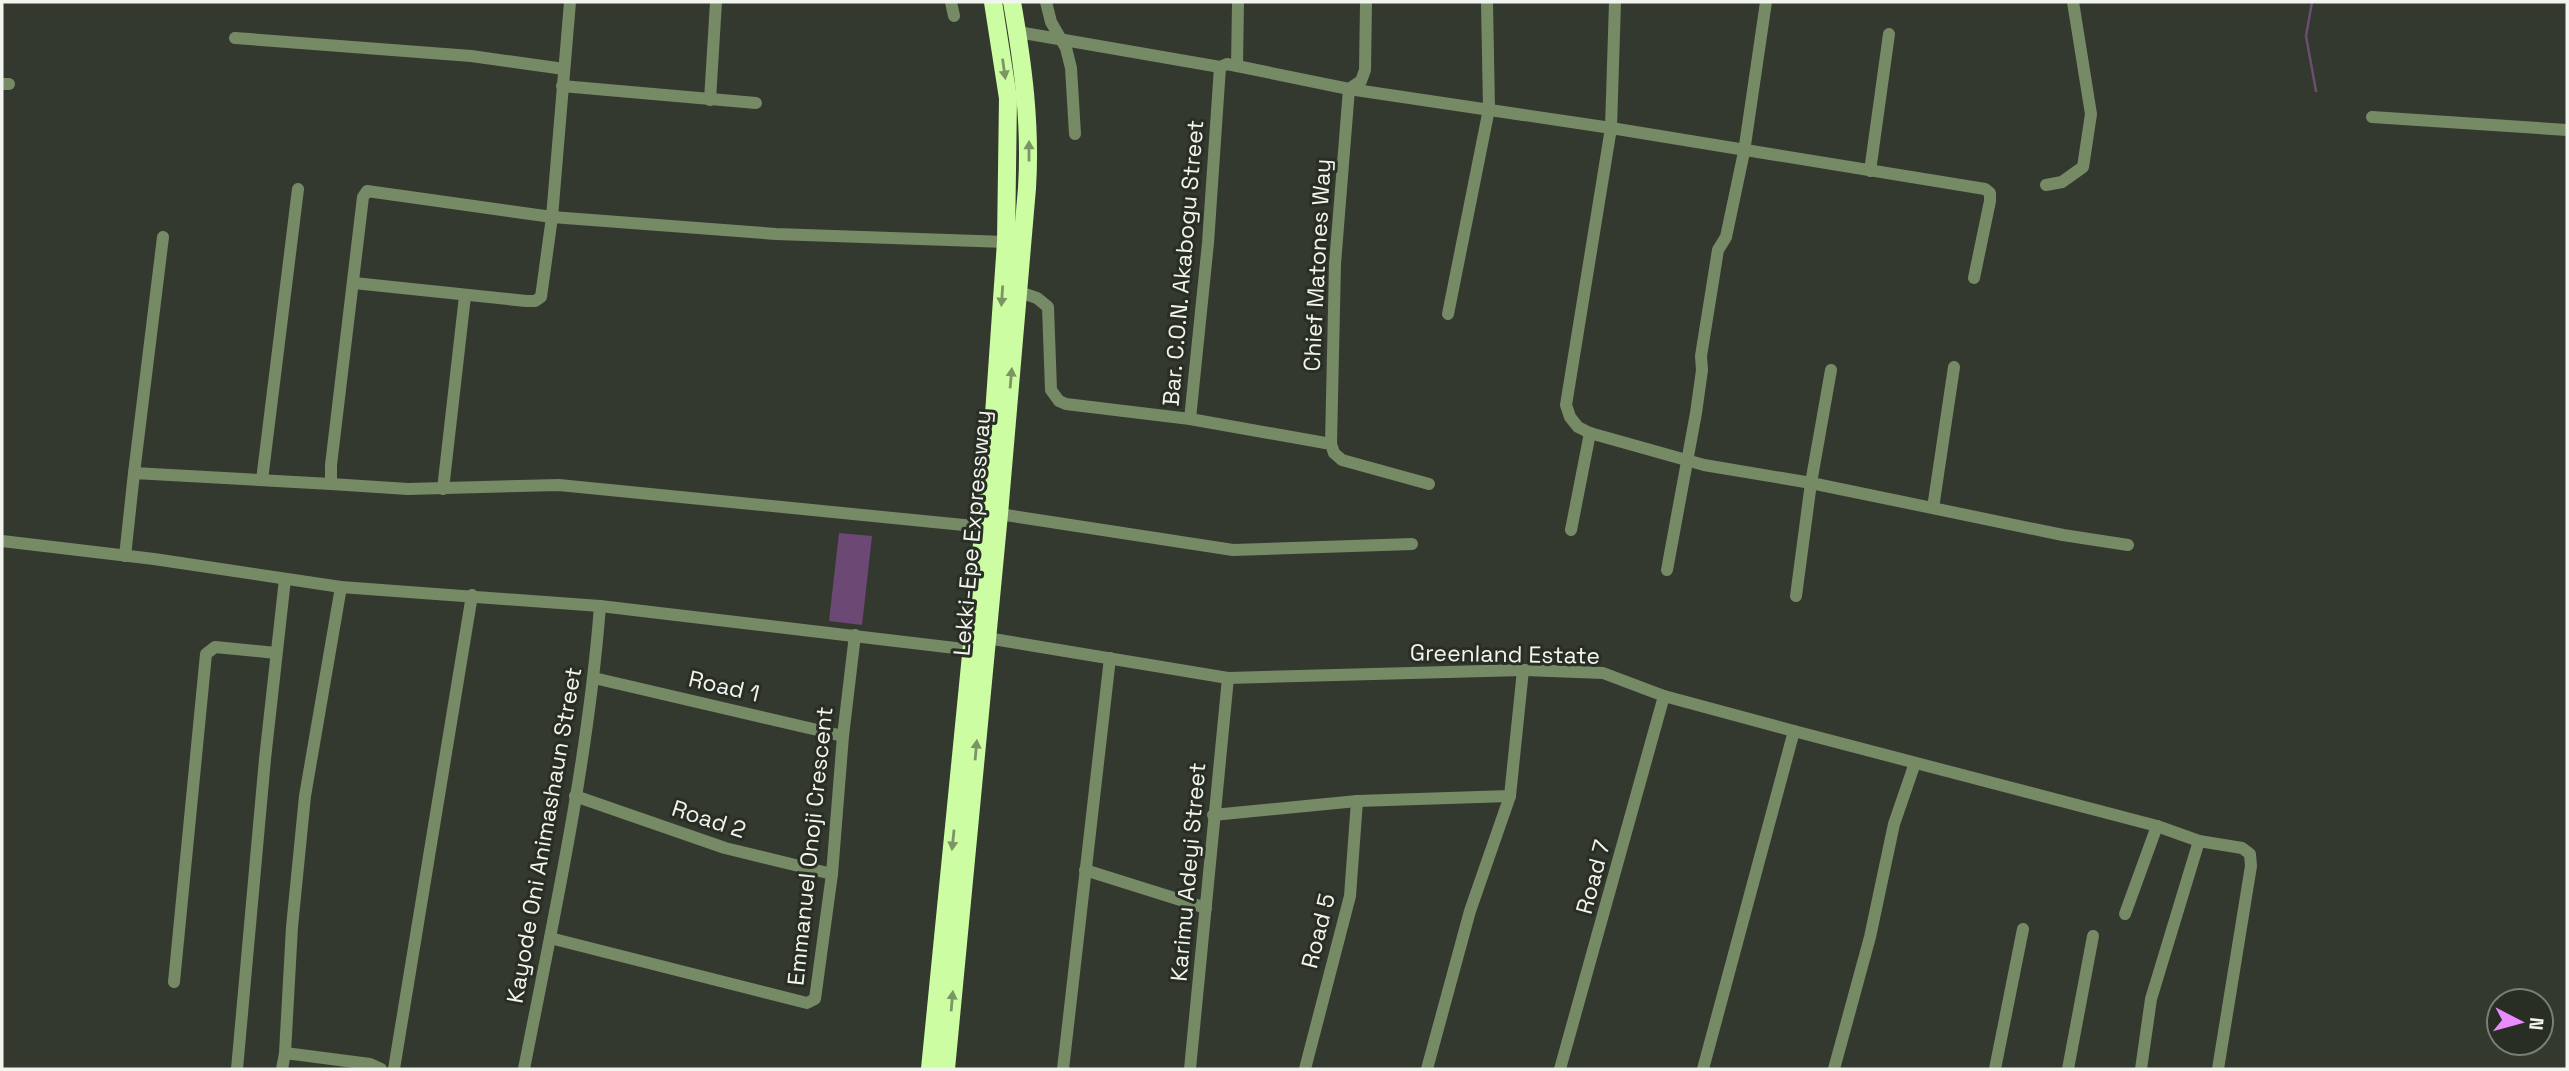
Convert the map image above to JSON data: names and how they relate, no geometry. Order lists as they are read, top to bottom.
{
  "streets": {
    "highway": ["Lekki-Epe Expressway"],
    "street": [
      "Bar. C.O.N. Akabogu Street",
      "Chief Matones Way",
      "Greenland Estate",
      "Road 1",
      "Road 2",
      "Kayode Oni Animashaun Street",
      "Emmanuel Onoji Crescent",
      "Karimu Adeyi Street",
      "Road 7",
      "Road 5"
    ]
  },
  "crossings": [
    ["Bar. C.O.N. Akabogu Street", "Chief Matones Way"],
    ["Lekki-Epe Expressway", "Greenland Estate"],
    ["Greenland Estate", "Karimu Adeyi Street"],
    ["Greenland Estate", "Road 7"],
    ["Road 1", "Kayode Oni Animashaun Street"],
    ["Road 1", "Emmanuel Onoji Crescent"],
    ["Road 2", "Kayode Oni Animashaun Street"],
    ["Road 2", "Emmanuel Onoji Crescent"],
    ["Kayode Oni Animashaun Street", "Emmanuel Onoji Crescent"]
  ],
  "north": "right"
}
